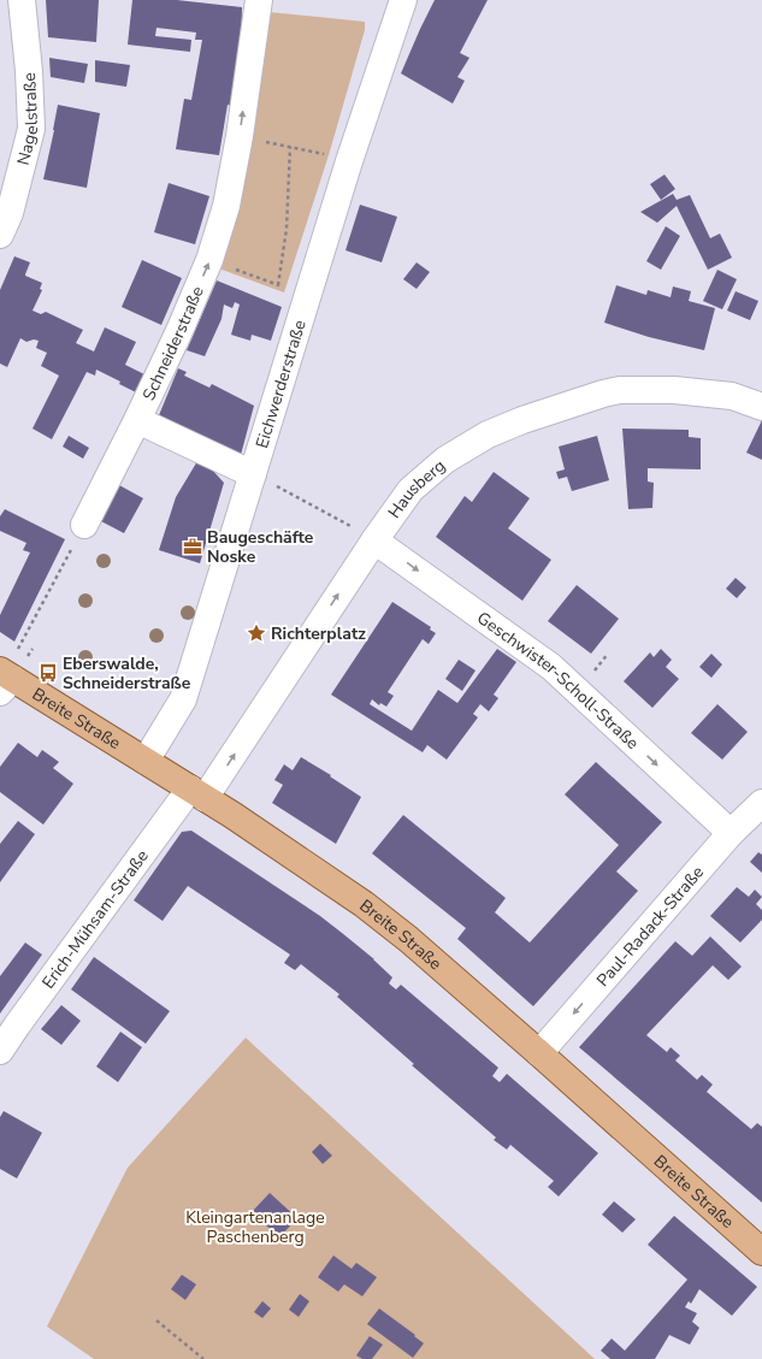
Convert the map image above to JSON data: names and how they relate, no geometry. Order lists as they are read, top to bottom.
{
  "streets": {
    "main road": ["Breite Straße"],
    "street": [
      "Nagelstraße",
      "Schneiderstraße",
      "Eichwerderstraße",
      "Hausberg",
      "Geschwister-Scholl-Straße",
      "Erich-Mühsam-Straße",
      "Paul-Radack-Straße"
    ]
  },
  "crossings": [
    ["Eichwerderstraße", "Breite Straße"],
    ["Hausberg", "Geschwister-Scholl-Straße"],
    ["Hausberg", "Breite Straße"],
    ["Hausberg", "Erich-Mühsam-Straße"],
    ["Geschwister-Scholl-Straße", "Paul-Radack-Straße"],
    ["Breite Straße", "Erich-Mühsam-Straße"],
    ["Breite Straße", "Paul-Radack-Straße"]
  ],
  "one_way": [
    "Schneiderstraße",
    "Hausberg",
    "Geschwister-Scholl-Straße",
    "Paul-Radack-Straße"
  ],
  "parks": ["Kleingartenanlage Paschenberg"],
  "places": {
    "office": ["Baugeschäfte Noske"],
    "place": ["Richterplatz"],
    "bus stop": ["Eberswalde, Schneiderstraße"]
  }
}
